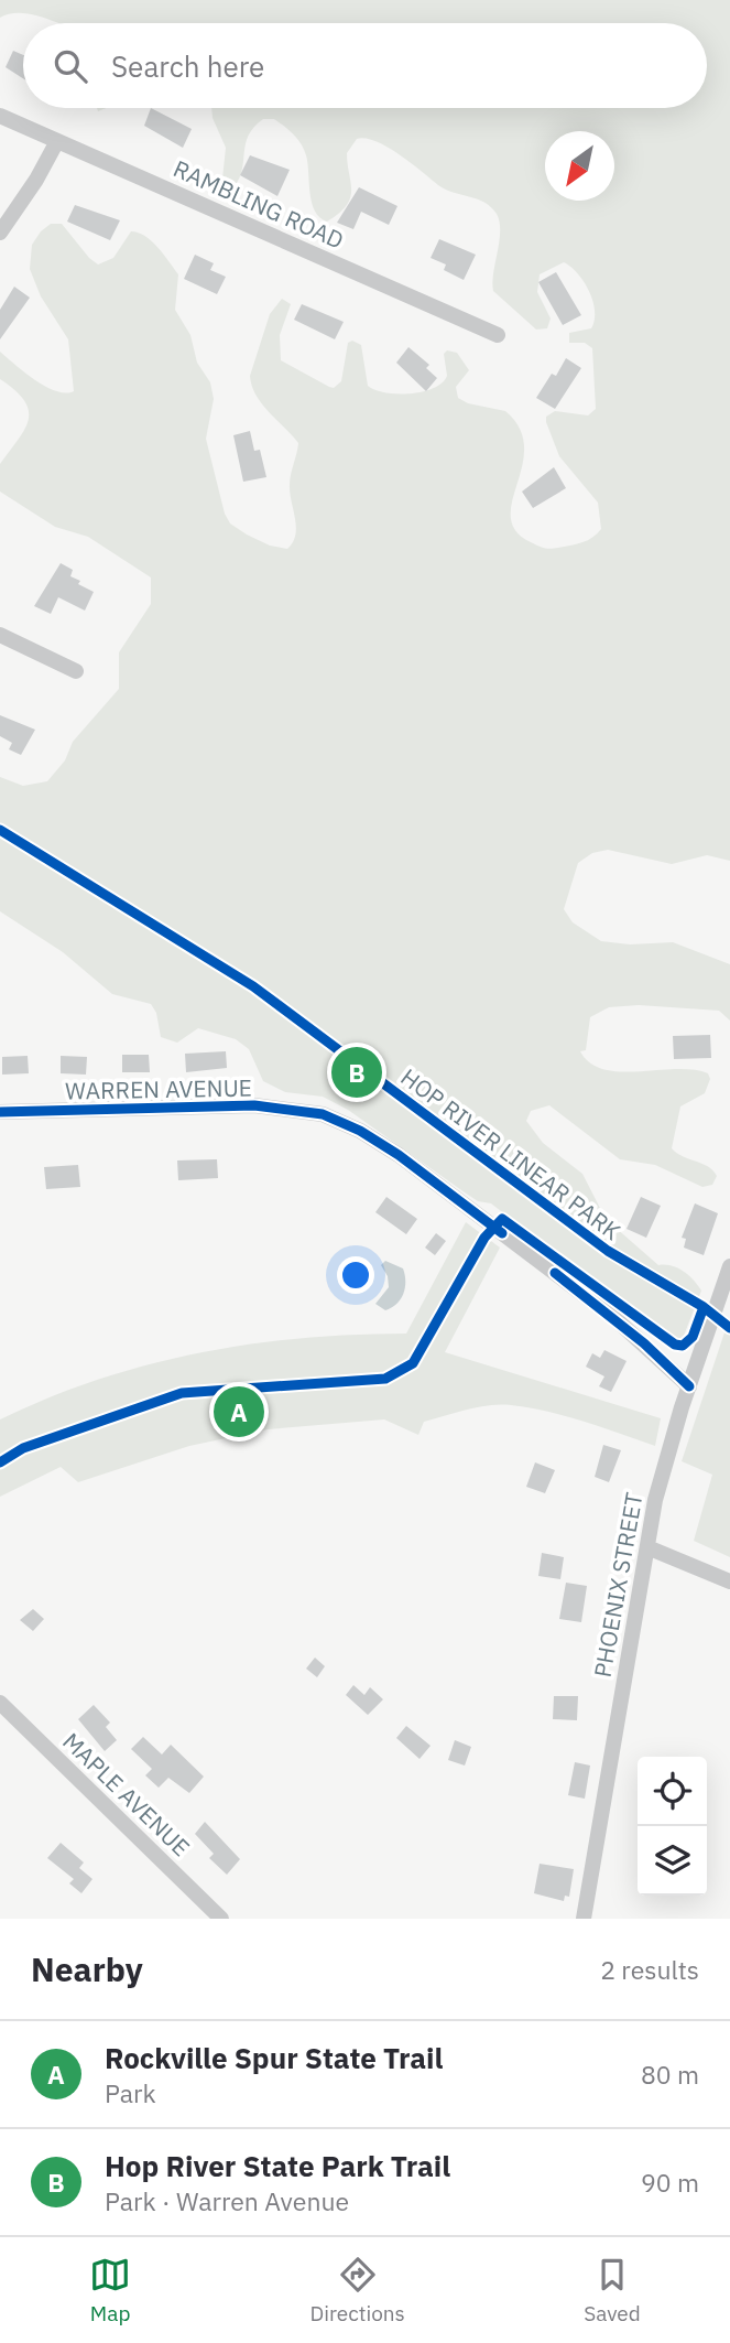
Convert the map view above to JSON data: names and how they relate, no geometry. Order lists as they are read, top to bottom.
{
  "streets": {
    "street": [
      "RAMBLING ROAD",
      "WARREN AVENUE",
      "PHOENIX STREET",
      "MAPLE AVENUE"
    ],
    "cycle path": ["HOP RIVER LINEAR PARK"]
  },
  "crossings": [
    ["WARREN AVENUE", "PHOENIX STREET"]
  ],
  "north": "bottom left",
  "page": {
    "search": "Search here",
    "pins": ["B", "A"],
    "heading": ["Nearby", "2 results"],
    "list": [
      {
        "mark": "A",
        "name": "Rockville Spur State Trail",
        "note": "Park",
        "value": "80 m"
      },
      {
        "mark": "B",
        "name": "Hop River State Park Trail",
        "note": "Park · Warren Avenue",
        "value": "90 m"
      }
    ],
    "nav": ["Map", "Directions", "Saved"]
  }
}
